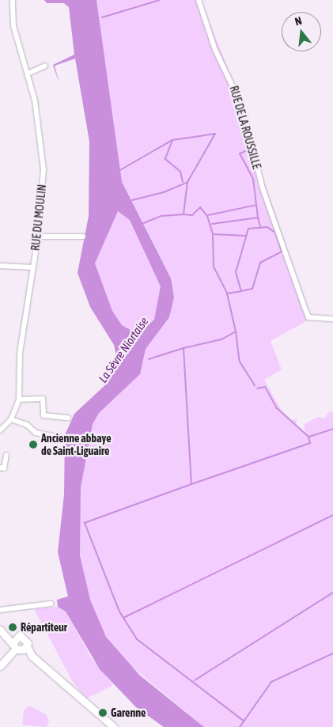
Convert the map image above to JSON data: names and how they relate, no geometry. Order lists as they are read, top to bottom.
{
  "streets": {
    "street": ["RUE DE LA ROUSSILLE", "RUE DU MOULIN"]
  },
  "water": ["La Sèvre Niortaise"],
  "places": ["Ancienne abbaye de Saint-Liguaire", "Répartiteur", "Garenne"],
  "north": "top"
}
